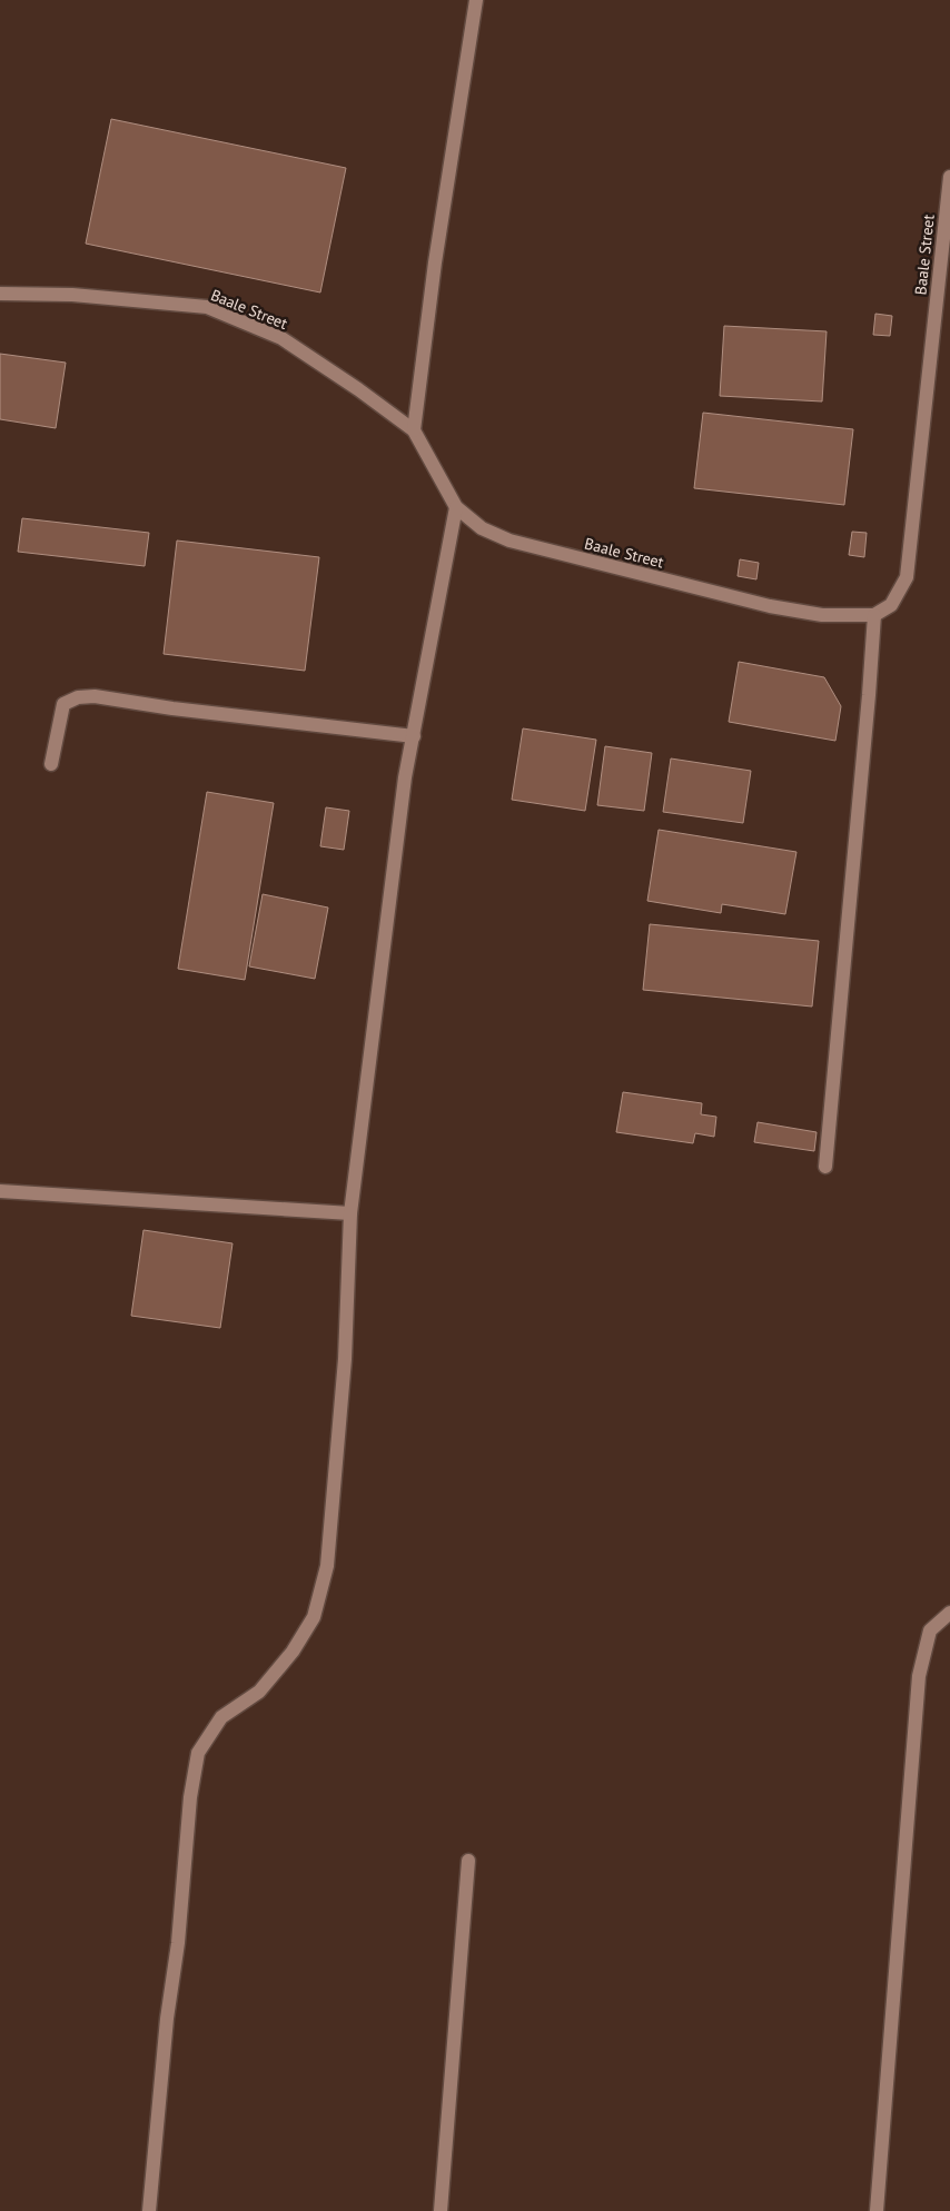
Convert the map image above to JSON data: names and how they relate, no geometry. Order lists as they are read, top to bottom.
{
  "streets": {
    "street": ["Baale Street"]
  }
}
